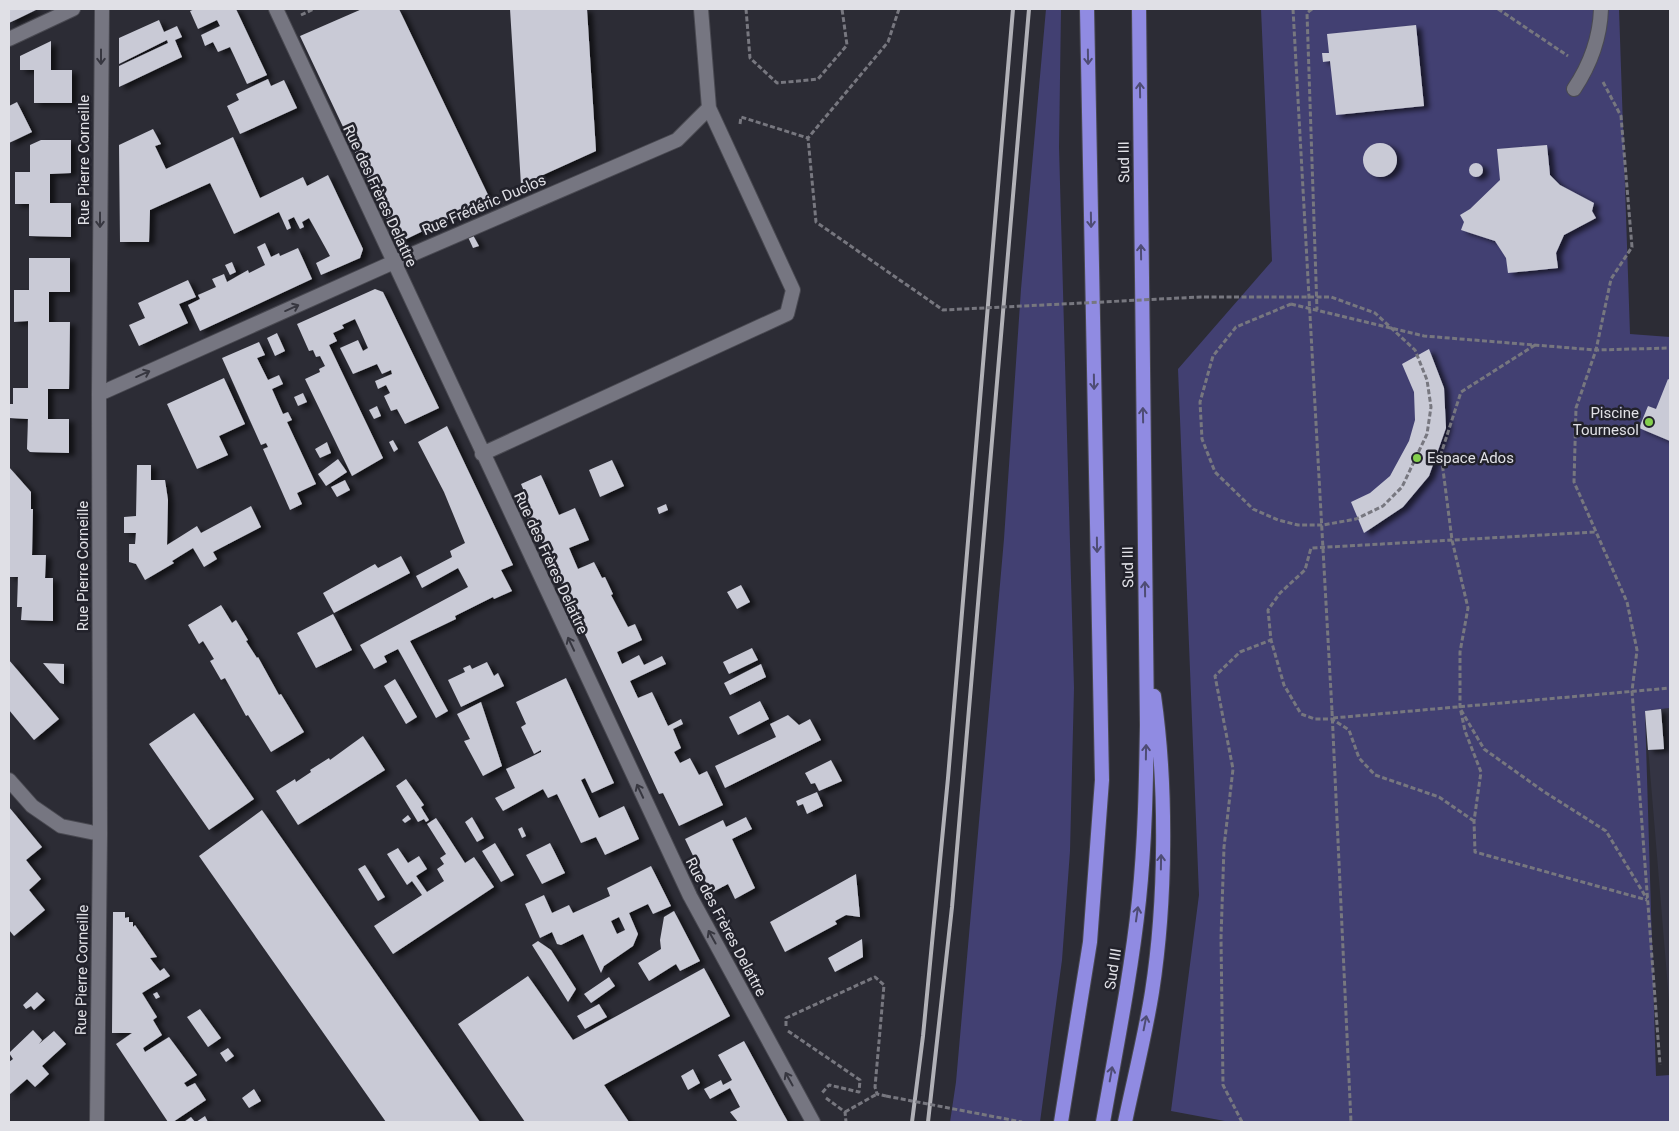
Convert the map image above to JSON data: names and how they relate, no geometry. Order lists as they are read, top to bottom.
{
  "streets": {
    "highway": ["Sud III"],
    "street": ["Rue Pierre Corneille", "Rue des Frères Delattre", "Rue Frédéric Duclos"]
  },
  "crossings": [
    ["Rue Pierre Corneille", "Rue Frédéric Duclos"],
    ["Rue des Frères Delattre", "Rue Frédéric Duclos"]
  ],
  "one_way": ["Rue des Frères Delattre", "Rue Frédéric Duclos"],
  "places": ["Piscine Tournesol", "Espace Ados"]
}
